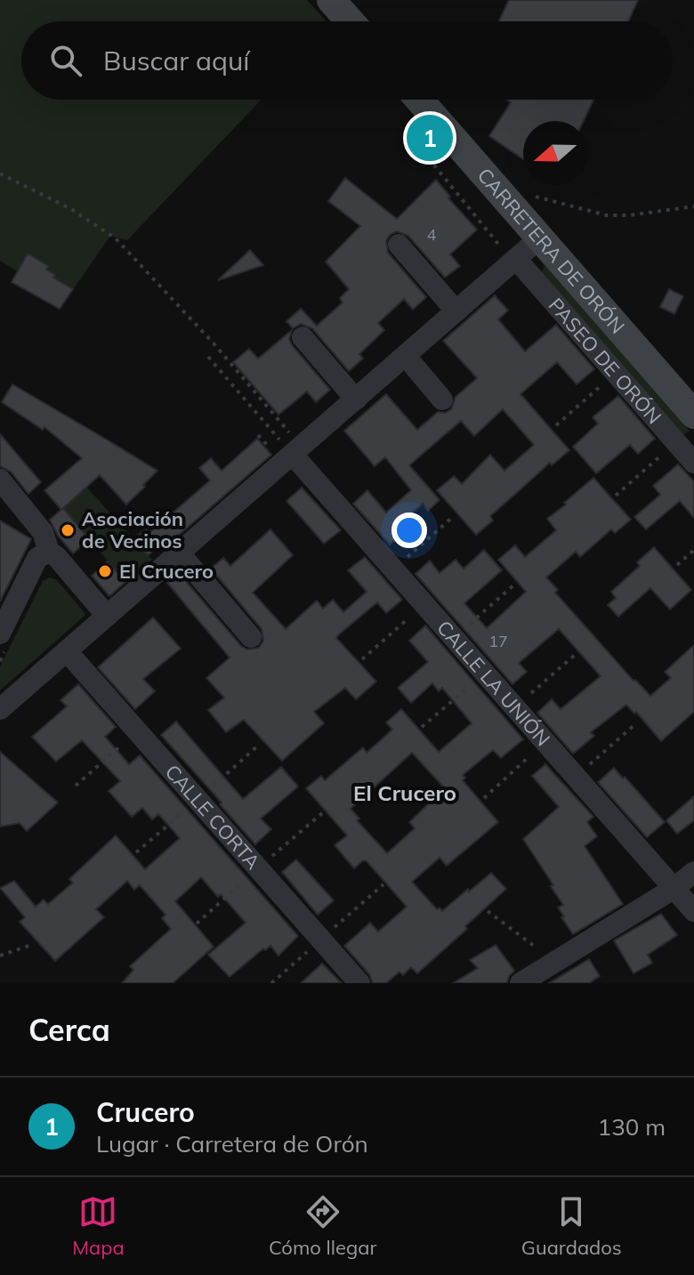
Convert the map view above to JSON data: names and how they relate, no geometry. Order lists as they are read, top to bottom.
{
  "streets": {
    "street": [
      "CARRETERA DE ORÓN",
      "PASEO DE ORÓN",
      "CALLE LA UNIÓN",
      "CALLE CORTA"
    ]
  },
  "districts": ["El Crucero"],
  "places": ["Asociación de Vecinos", "El Crucero"],
  "house_numbers": ["4", "17"],
  "north": "left",
  "page": {
    "search": "Buscar aquí",
    "pins": "1",
    "heading": "Cerca",
    "list": [
      {
        "mark": "1",
        "name": "Crucero",
        "note": "Lugar · Carretera de Orón",
        "value": "130 m"
      }
    ],
    "nav": ["Mapa", "Cómo llegar", "Guardados"]
  }
}
